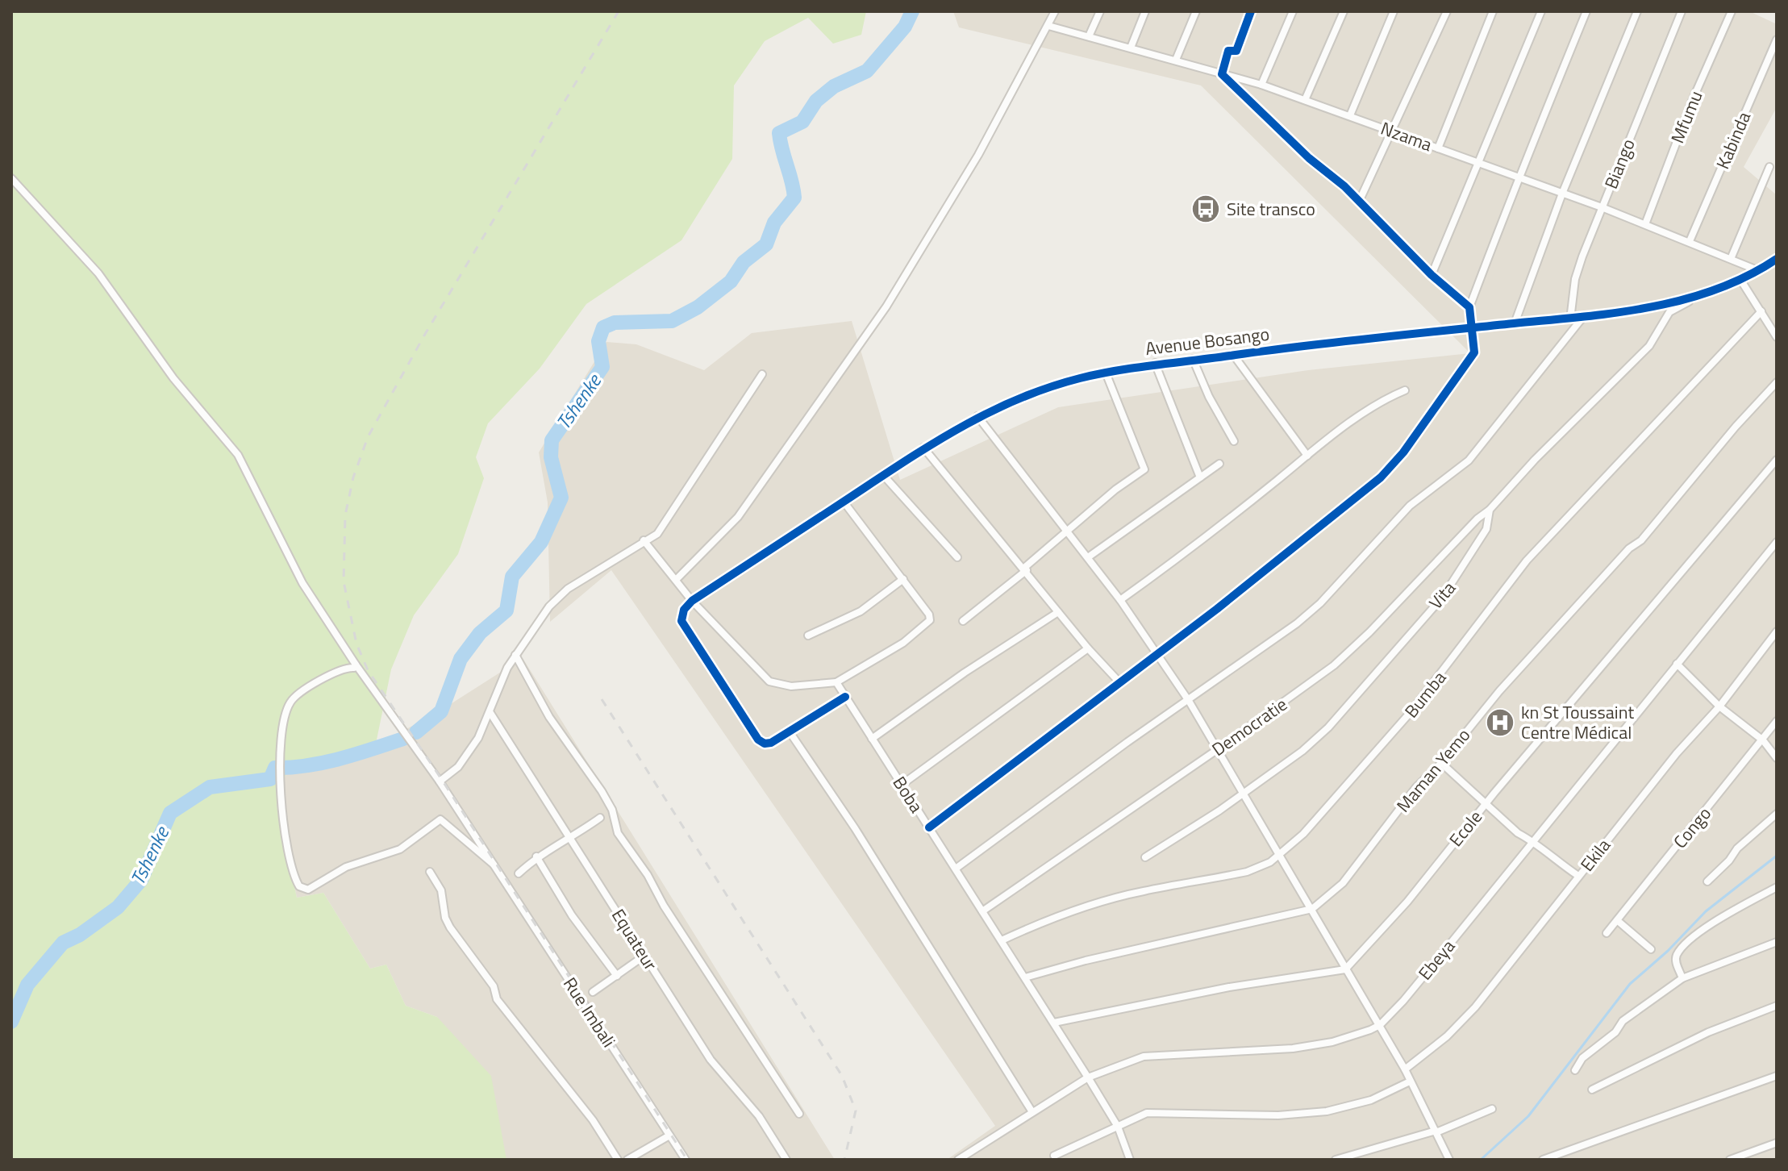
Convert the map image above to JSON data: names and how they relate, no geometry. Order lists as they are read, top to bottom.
{
  "streets": {
    "street": [
      "Mfumu",
      "Nzama",
      "Kabinda",
      "Biango",
      "Avenue Bosango",
      "Vita",
      "Bumba",
      "Democratie",
      "Maman Yemo",
      "Boba",
      "Congo",
      "Ecole",
      "Ekila",
      "Equateur",
      "Ebeya",
      "Rue Imbali"
    ]
  },
  "crossings": [
    ["Mfumu", "Nzama"],
    ["Nzama", "Kabinda"],
    ["Nzama", "Biango"],
    ["Nzama", "Avenue Bosango"],
    ["Biango", "Avenue Bosango"],
    ["Avenue Bosango", "Vita"],
    ["Vita", "Democratie"],
    ["Bumba", "Boba"],
    ["Democratie", "Boba"],
    ["Maman Yemo", "Boba"],
    ["Boba", "Ebeya"]
  ],
  "water": ["Tshenke"],
  "places": {
    "bus stop": ["Site transco"],
    "hospital": ["kn St Toussaint Centre Médical"]
  }
}
